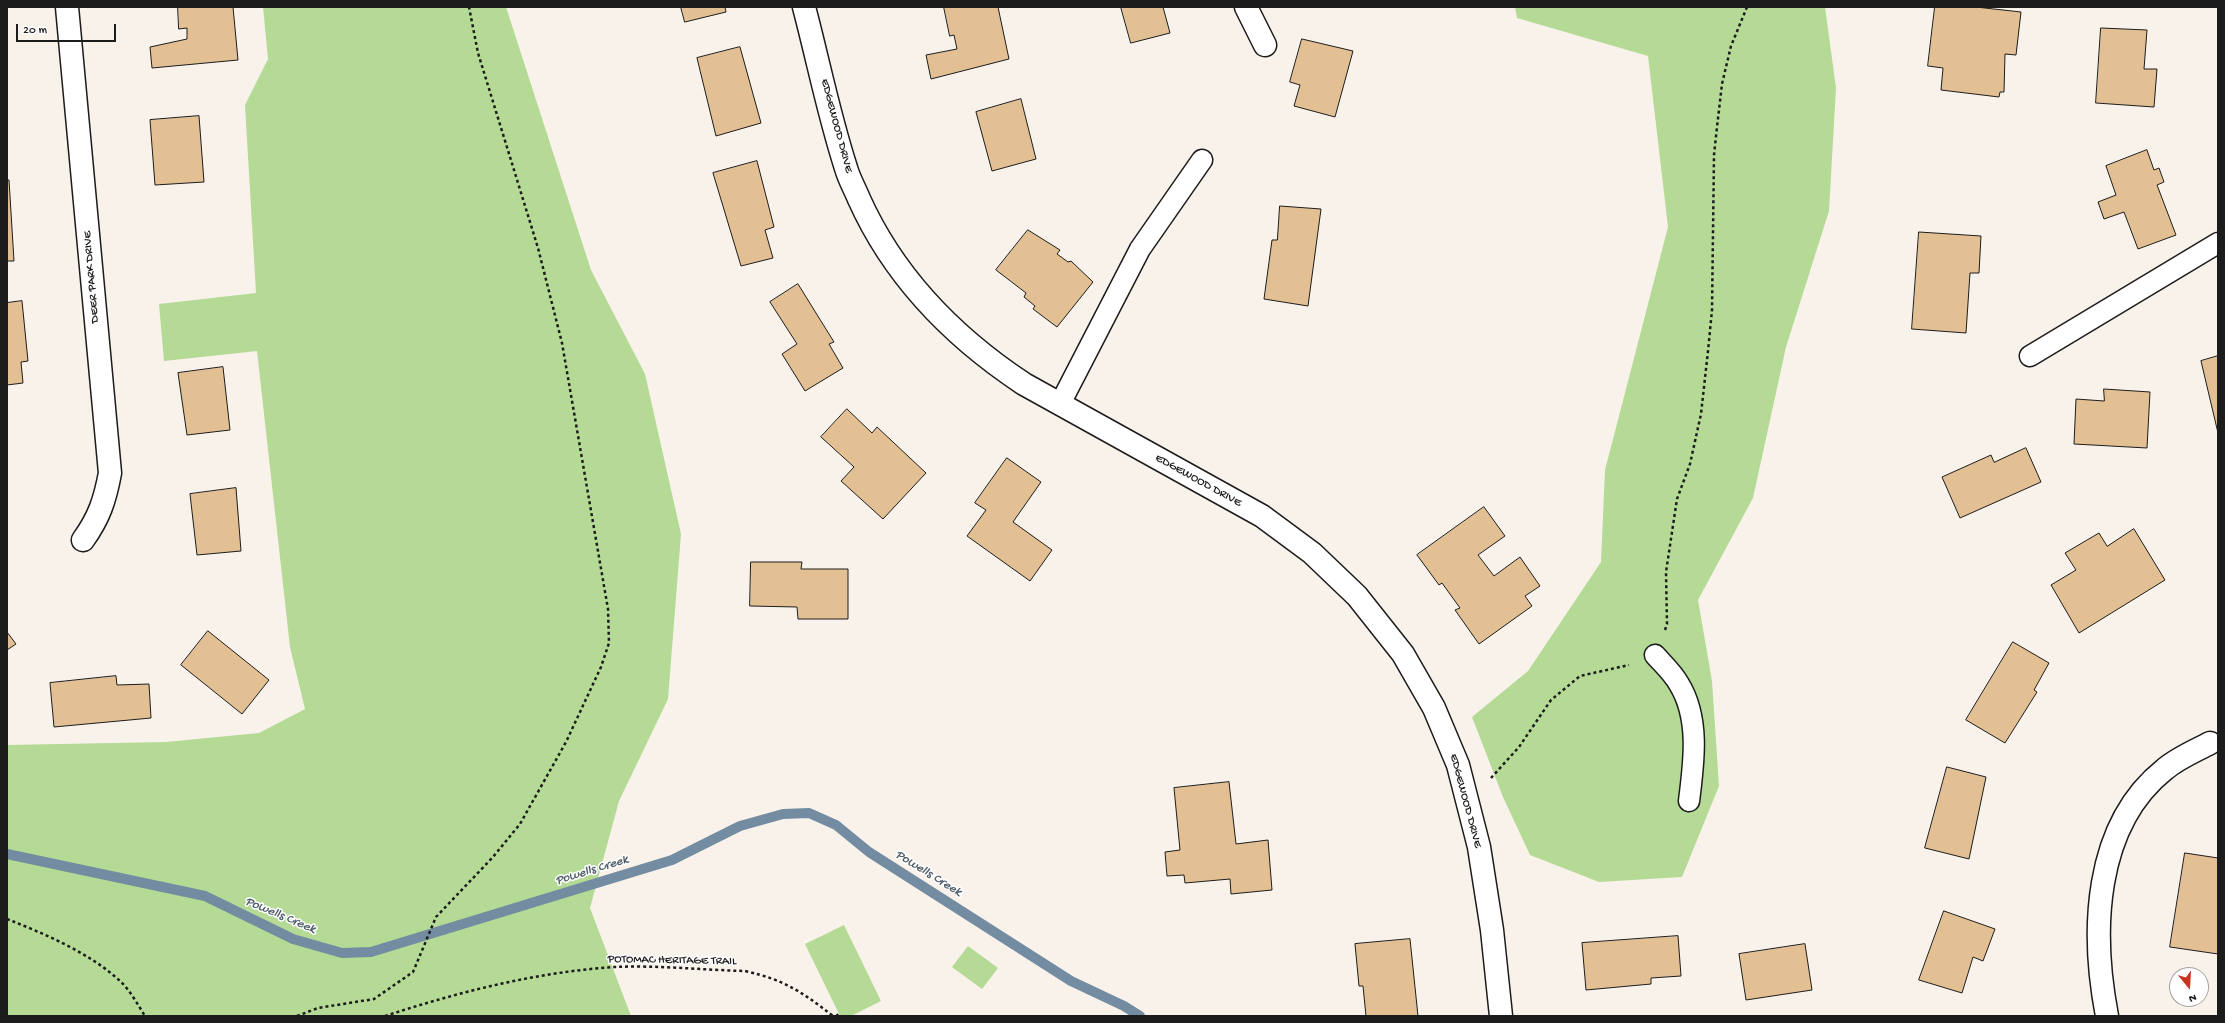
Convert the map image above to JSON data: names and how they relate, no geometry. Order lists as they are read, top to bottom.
{
  "streets": {
    "street": ["EDGEWOOD DRIVE", "DEER PARK DRIVE"],
    "path": ["POTOMAC HERITAGE TRAIL"]
  },
  "water": ["Powells Creek"],
  "scale_bar": "20 m",
  "north": "bottom"
}
